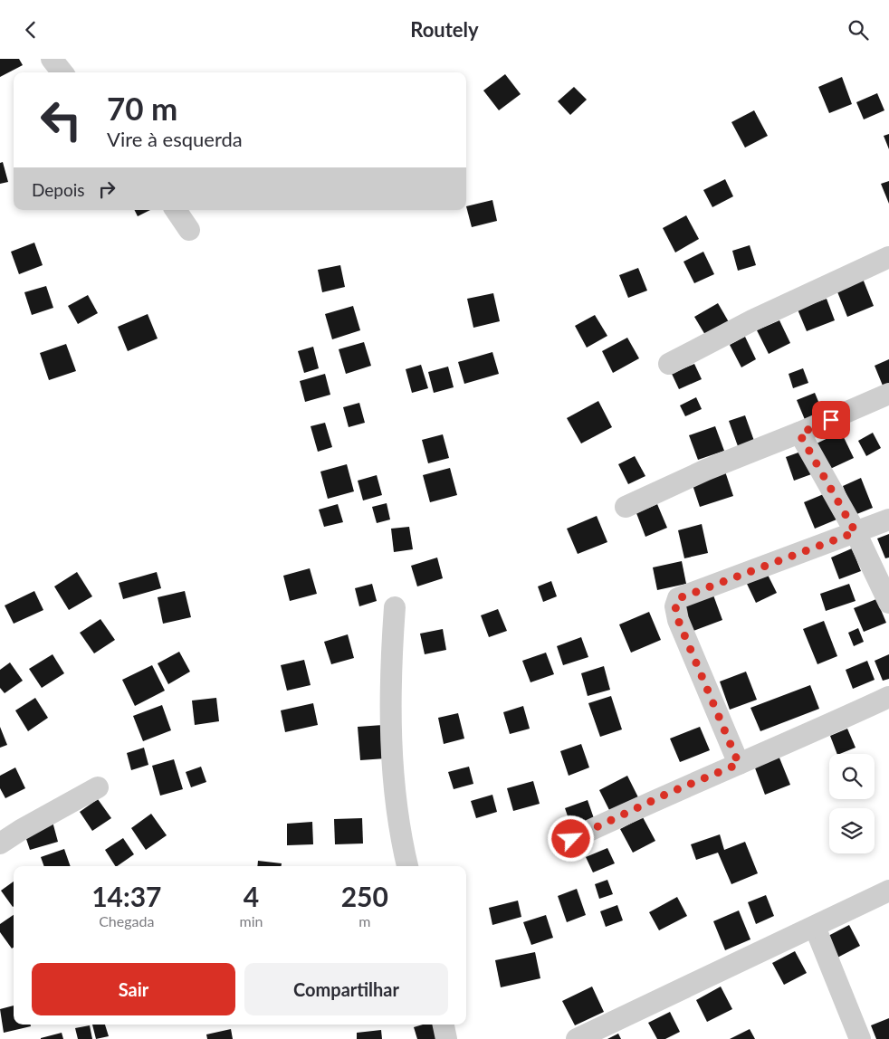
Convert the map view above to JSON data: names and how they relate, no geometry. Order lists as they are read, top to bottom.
{
  "page": {
    "header": "Routely",
    "turn": ["70 m", "Vire à esquerda"],
    "then": "Depois",
    "eta": [
      "14:37",
      "Chegada",
      "4",
      "min",
      "250",
      "m"
    ],
    "buttons": ["Sair", "Compartilhar"]
  }
}
